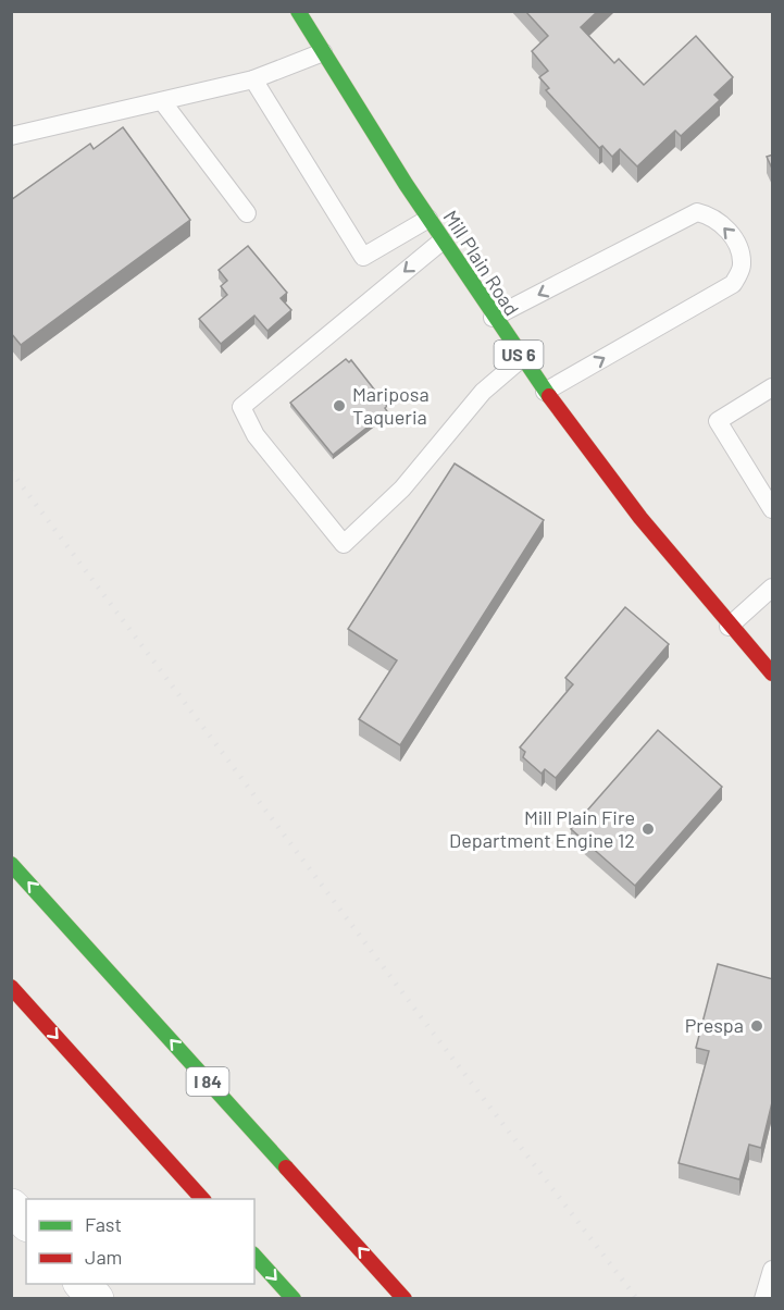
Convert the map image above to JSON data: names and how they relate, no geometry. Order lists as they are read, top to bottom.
{
  "streets": {
    "main road": ["Mill Plain Road", "US 6", "I 84"]
  },
  "places": ["Mariposa Taqueria", "Mill Plain Fire Department Engine 12", "Prespa"],
  "legend": ["Fast", "Jam"]
}
